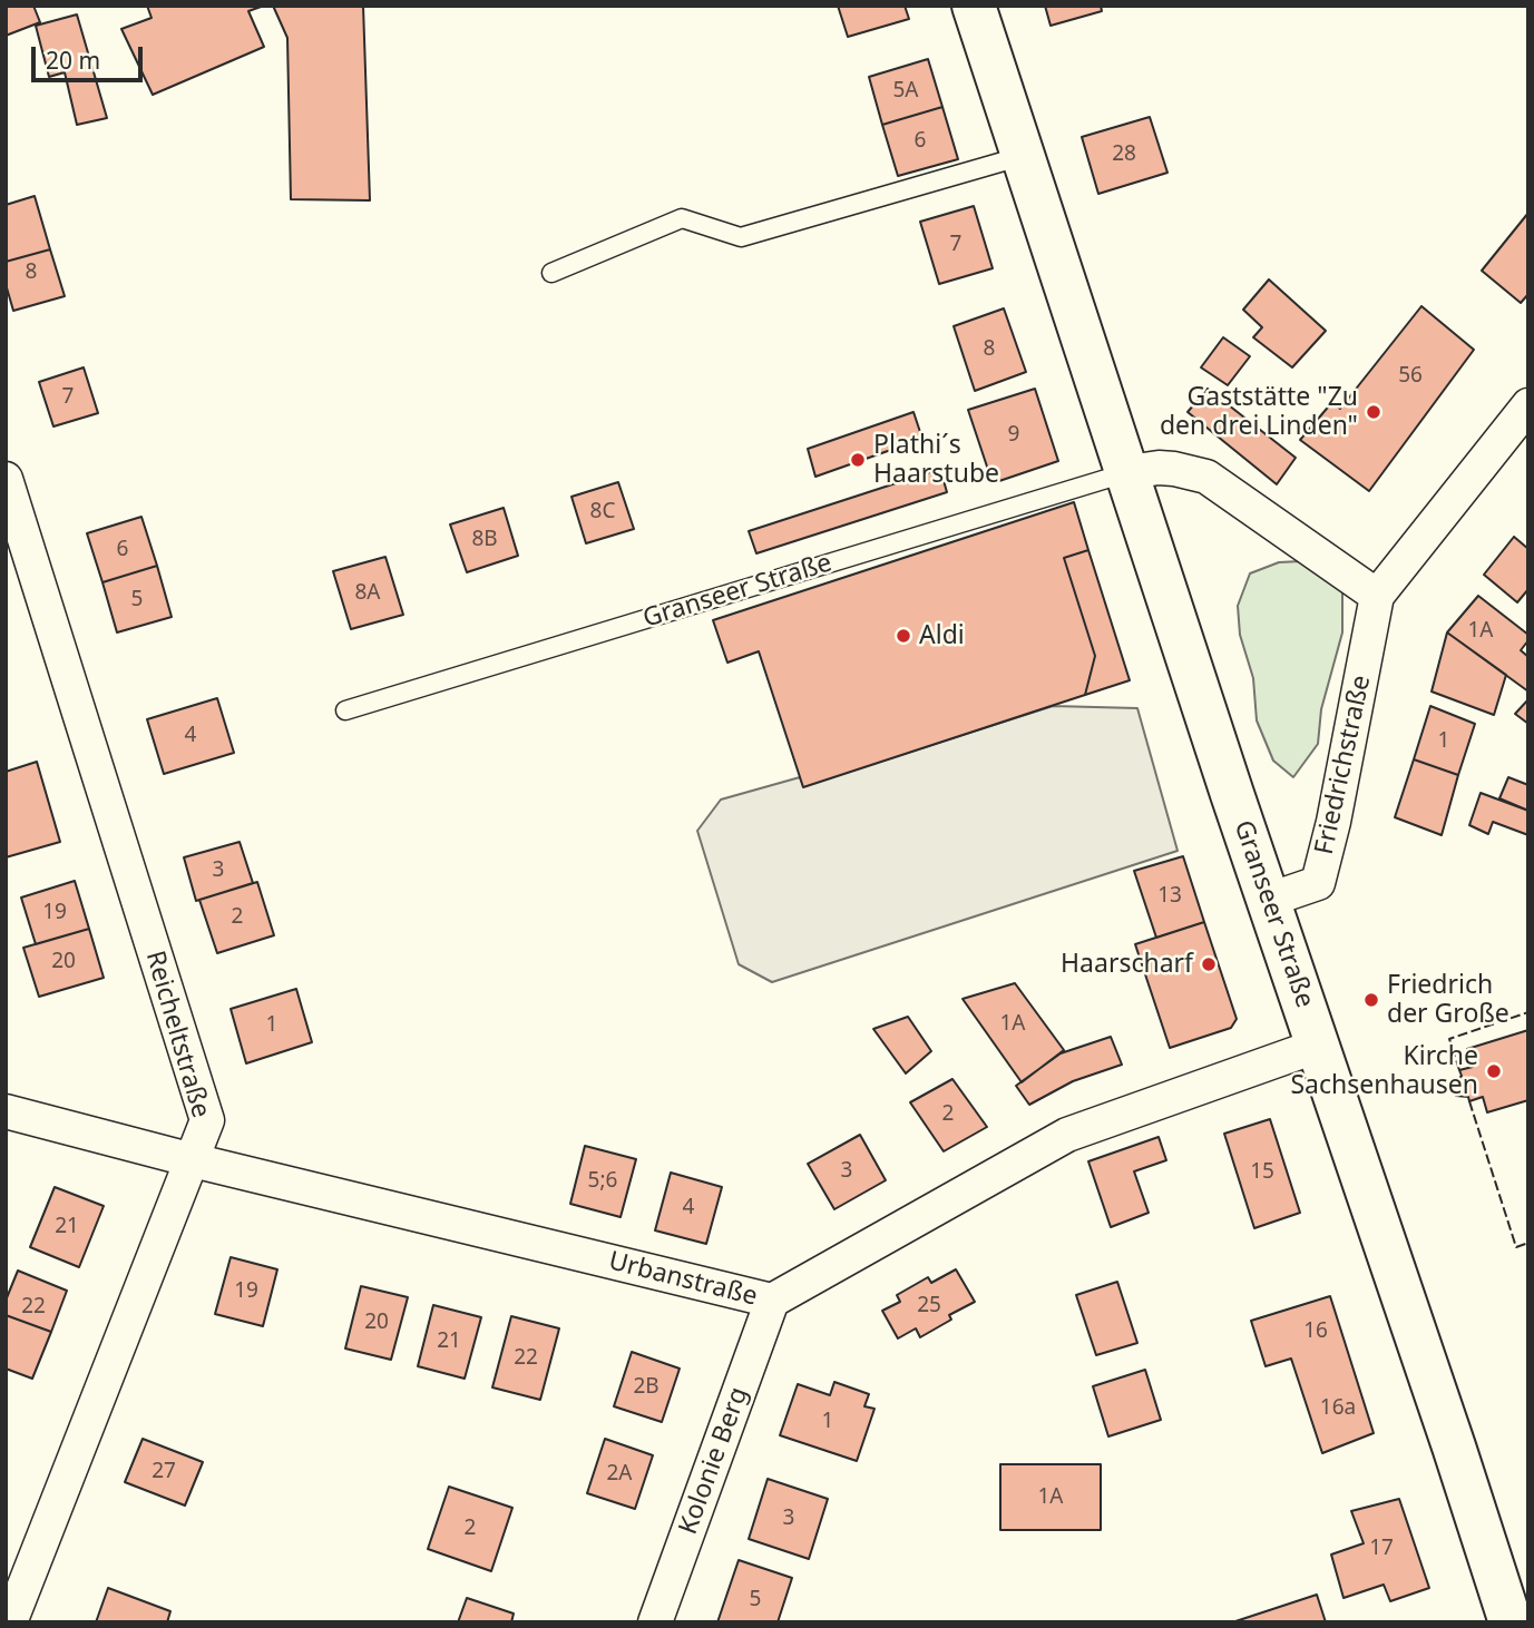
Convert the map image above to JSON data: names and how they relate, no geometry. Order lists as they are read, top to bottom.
{
  "streets": {
    "main road": ["Granseer Straße"],
    "street": [
      "Friedrichstraße",
      "Reicheltstraße",
      "Urbanstraße",
      "Kolonie Berg"
    ]
  },
  "crossings": [
    ["Granseer Straße", "Friedrichstraße"],
    ["Granseer Straße", "Urbanstraße"],
    ["Reicheltstraße", "Urbanstraße"],
    ["Urbanstraße", "Kolonie Berg"]
  ],
  "places": [
    "Gaststätte \"Zu den drei Linden\"",
    "Plathi´s Haarstube",
    "Aldi",
    "Haarscharf",
    "Friedrich der Große",
    "Kirche Sachsenhausen"
  ],
  "house_numbers": [
    "5A",
    "6",
    "28",
    "7",
    "8",
    "8",
    "56",
    "7",
    "9",
    "8C",
    "8B",
    "6",
    "8A",
    "5",
    "1A",
    "4",
    "1",
    "3",
    "13",
    "19",
    "2",
    "20",
    "1A",
    "1",
    "2",
    "3",
    "15",
    "5;6",
    "4",
    "21",
    "19",
    "25",
    "22",
    "20",
    "16",
    "21",
    "22",
    "2B",
    "16a",
    "1",
    "27",
    "2A",
    "1A",
    "3",
    "2",
    "17",
    "5"
  ],
  "scale_bar": "20 m"
}
